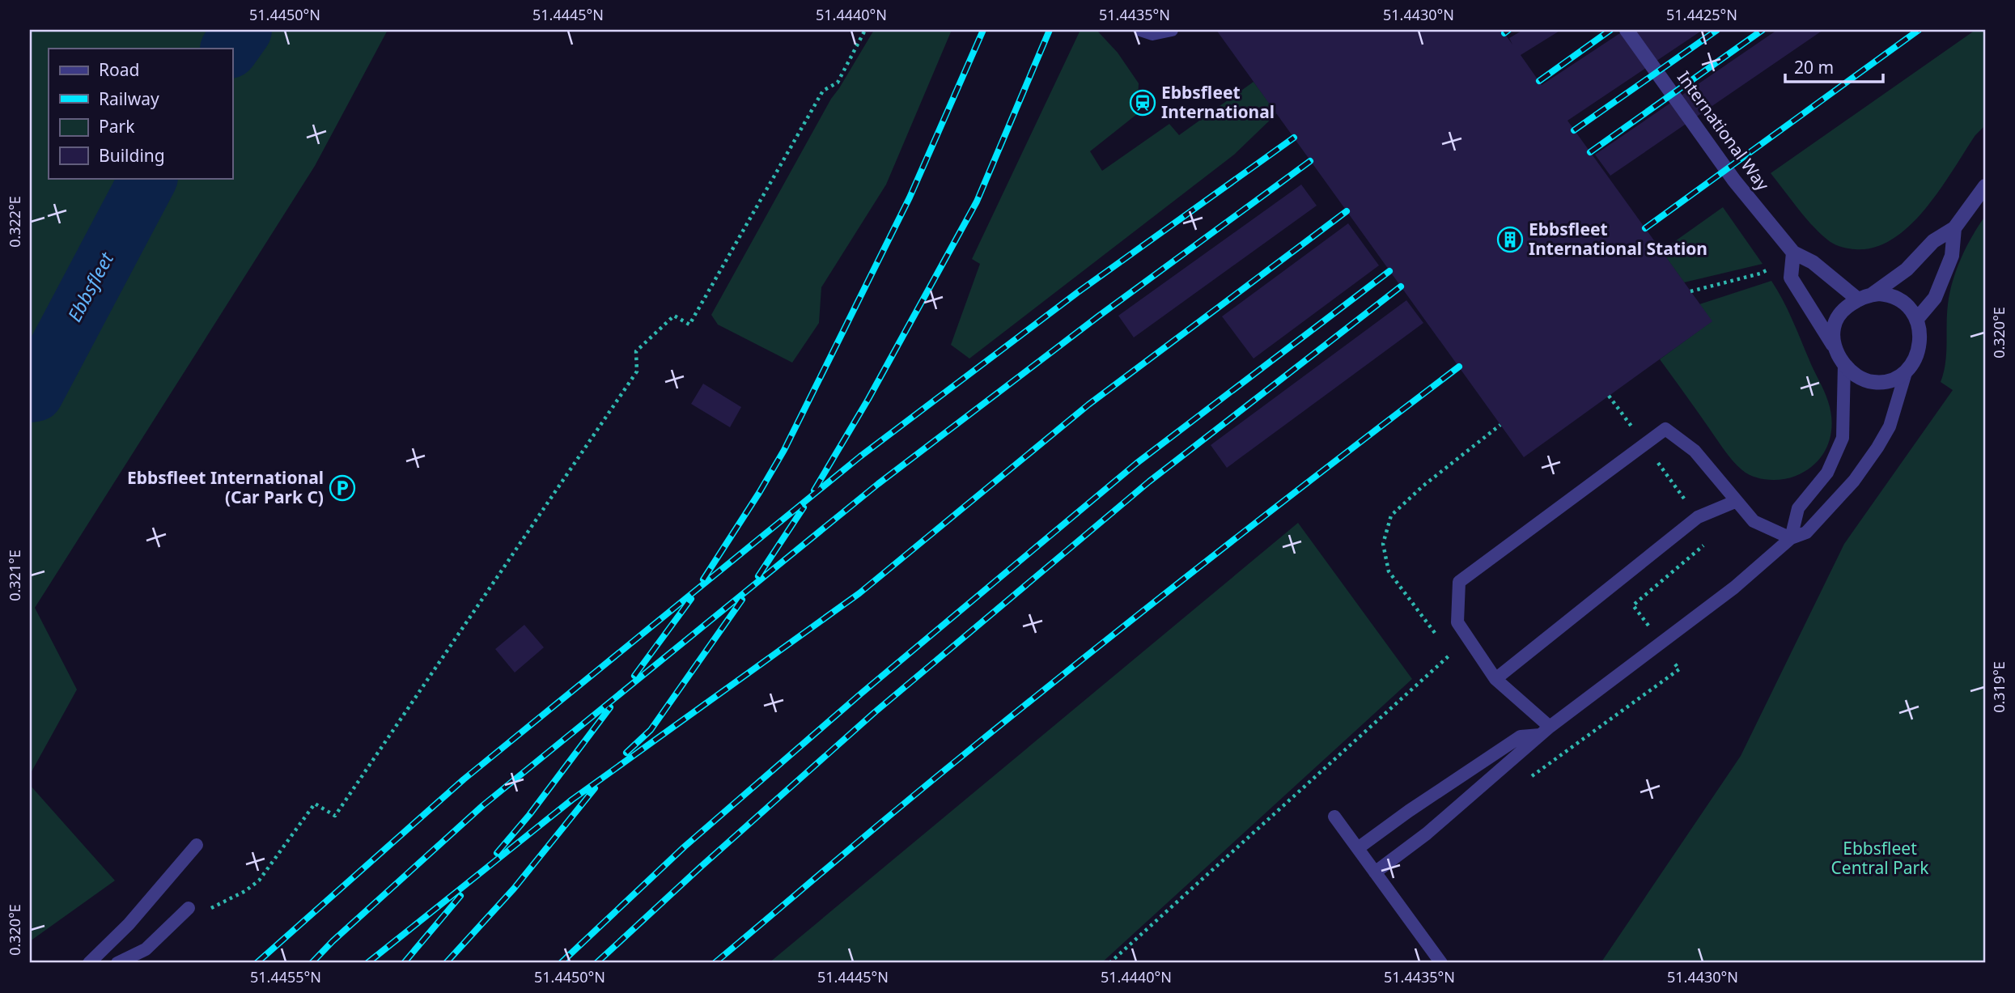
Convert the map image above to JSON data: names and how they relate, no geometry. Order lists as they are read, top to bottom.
{
  "streets": {
    "street": ["International Way"]
  },
  "water": ["Ebbsfleet"],
  "parks": ["Ebbsfleet Central Park"],
  "places": {
    "station": ["Ebbsfleet International"],
    "building": ["Ebbsfleet International Station"],
    "parking": ["Ebbsfleet International (Car Park C)"]
  },
  "legend": [
    "Road",
    "Railway",
    "Park",
    "Building"
  ],
  "scale_bar": "20 m",
  "coordinates": [
    "51.4450°N",
    "51.4445°N",
    "51.4440°N",
    "51.4435°N",
    "51.4430°N",
    "51.4425°N",
    "0.322°E",
    "0.320°E",
    "0.321°E",
    "0.319°E",
    "51.4455°N"
  ]
}
